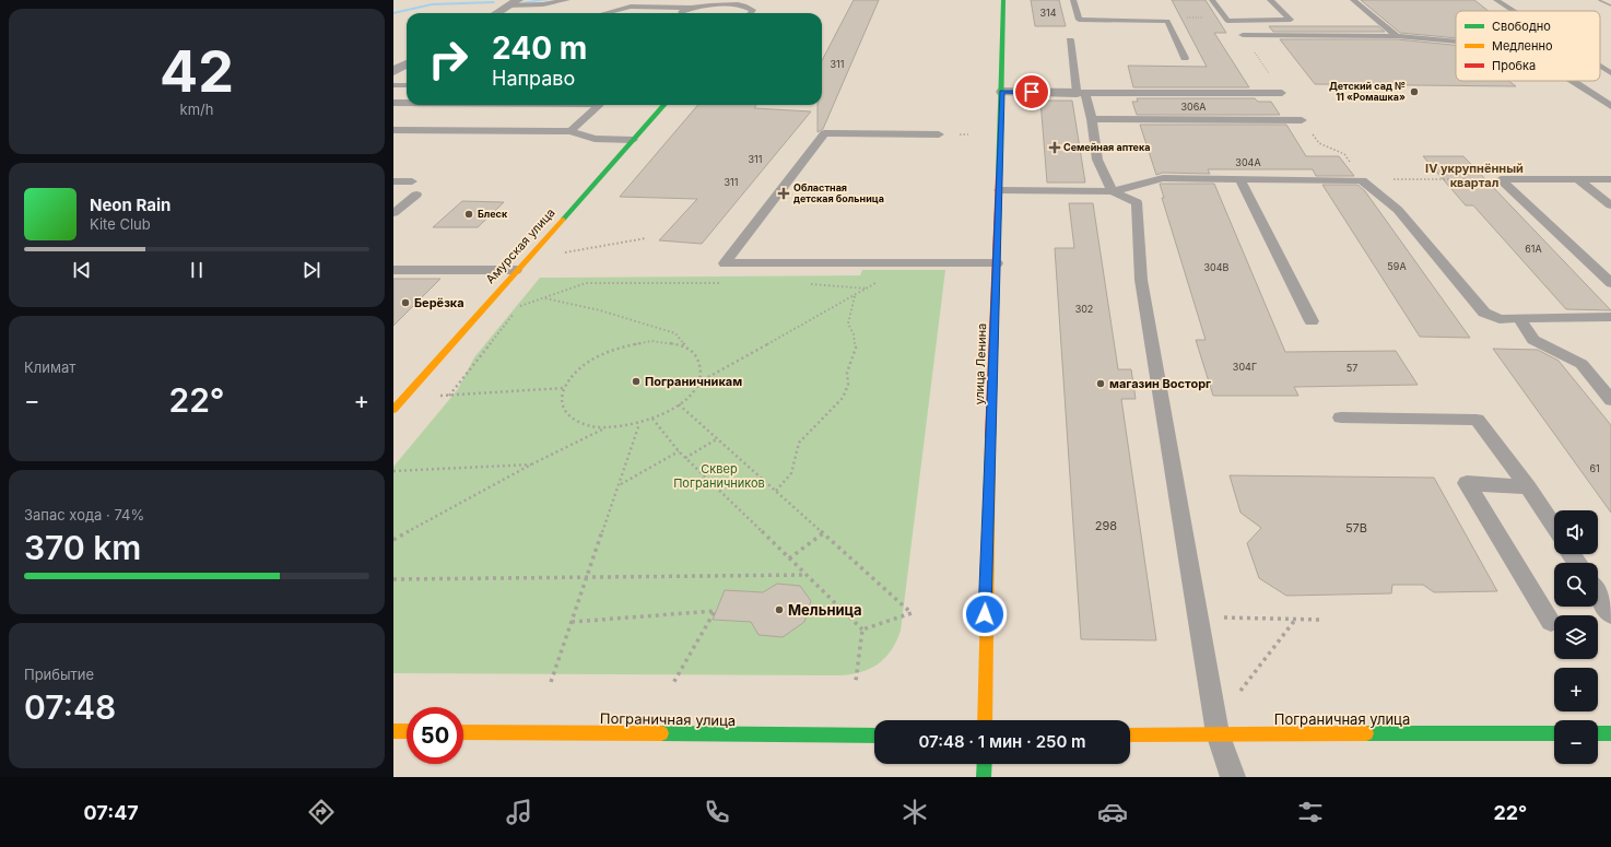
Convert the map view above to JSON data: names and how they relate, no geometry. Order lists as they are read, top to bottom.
{
  "streets": {
    "main road": ["Амурская улица", "улица Ленина", "Пограничная улица"]
  },
  "districts": ["IV укрупнённый квартал"],
  "parks": ["Сквер Пограничников"],
  "places": {
    "other": [
      "Детский сад № 11 «Ромашка»",
      "Блеск",
      "Берёзка",
      "Пограничникам",
      "магазин Восторг",
      "Мельница"
    ],
    "health": ["Семейная аптека", "Областная детская больница"]
  },
  "house_numbers": [
    "314",
    "311",
    "306А",
    "311",
    "304А",
    "311",
    "61А",
    "59А",
    "304В",
    "302",
    "304Г",
    "57",
    "61",
    "298",
    "57В"
  ],
  "legend": ["Свободно", "Медленно", "Пробка"],
  "page": {
    "tile": [
      ["42", "km/h"],
      "Климат",
      ["Запас хода · 74%", "370 km"],
      ["Прибытие", "07:48"]
    ],
    "turn": ["240 m", "Направо"],
    "song": ["Neon Rain", "Kite Club"],
    "heat": ["−", "22°", "+"],
    "map_buttons": ["+", "−"],
    "limit": "50",
    "trip": "07:48 · 1 мин · 250 m",
    "tabs": ["07:47", "22°"]
  }
}
